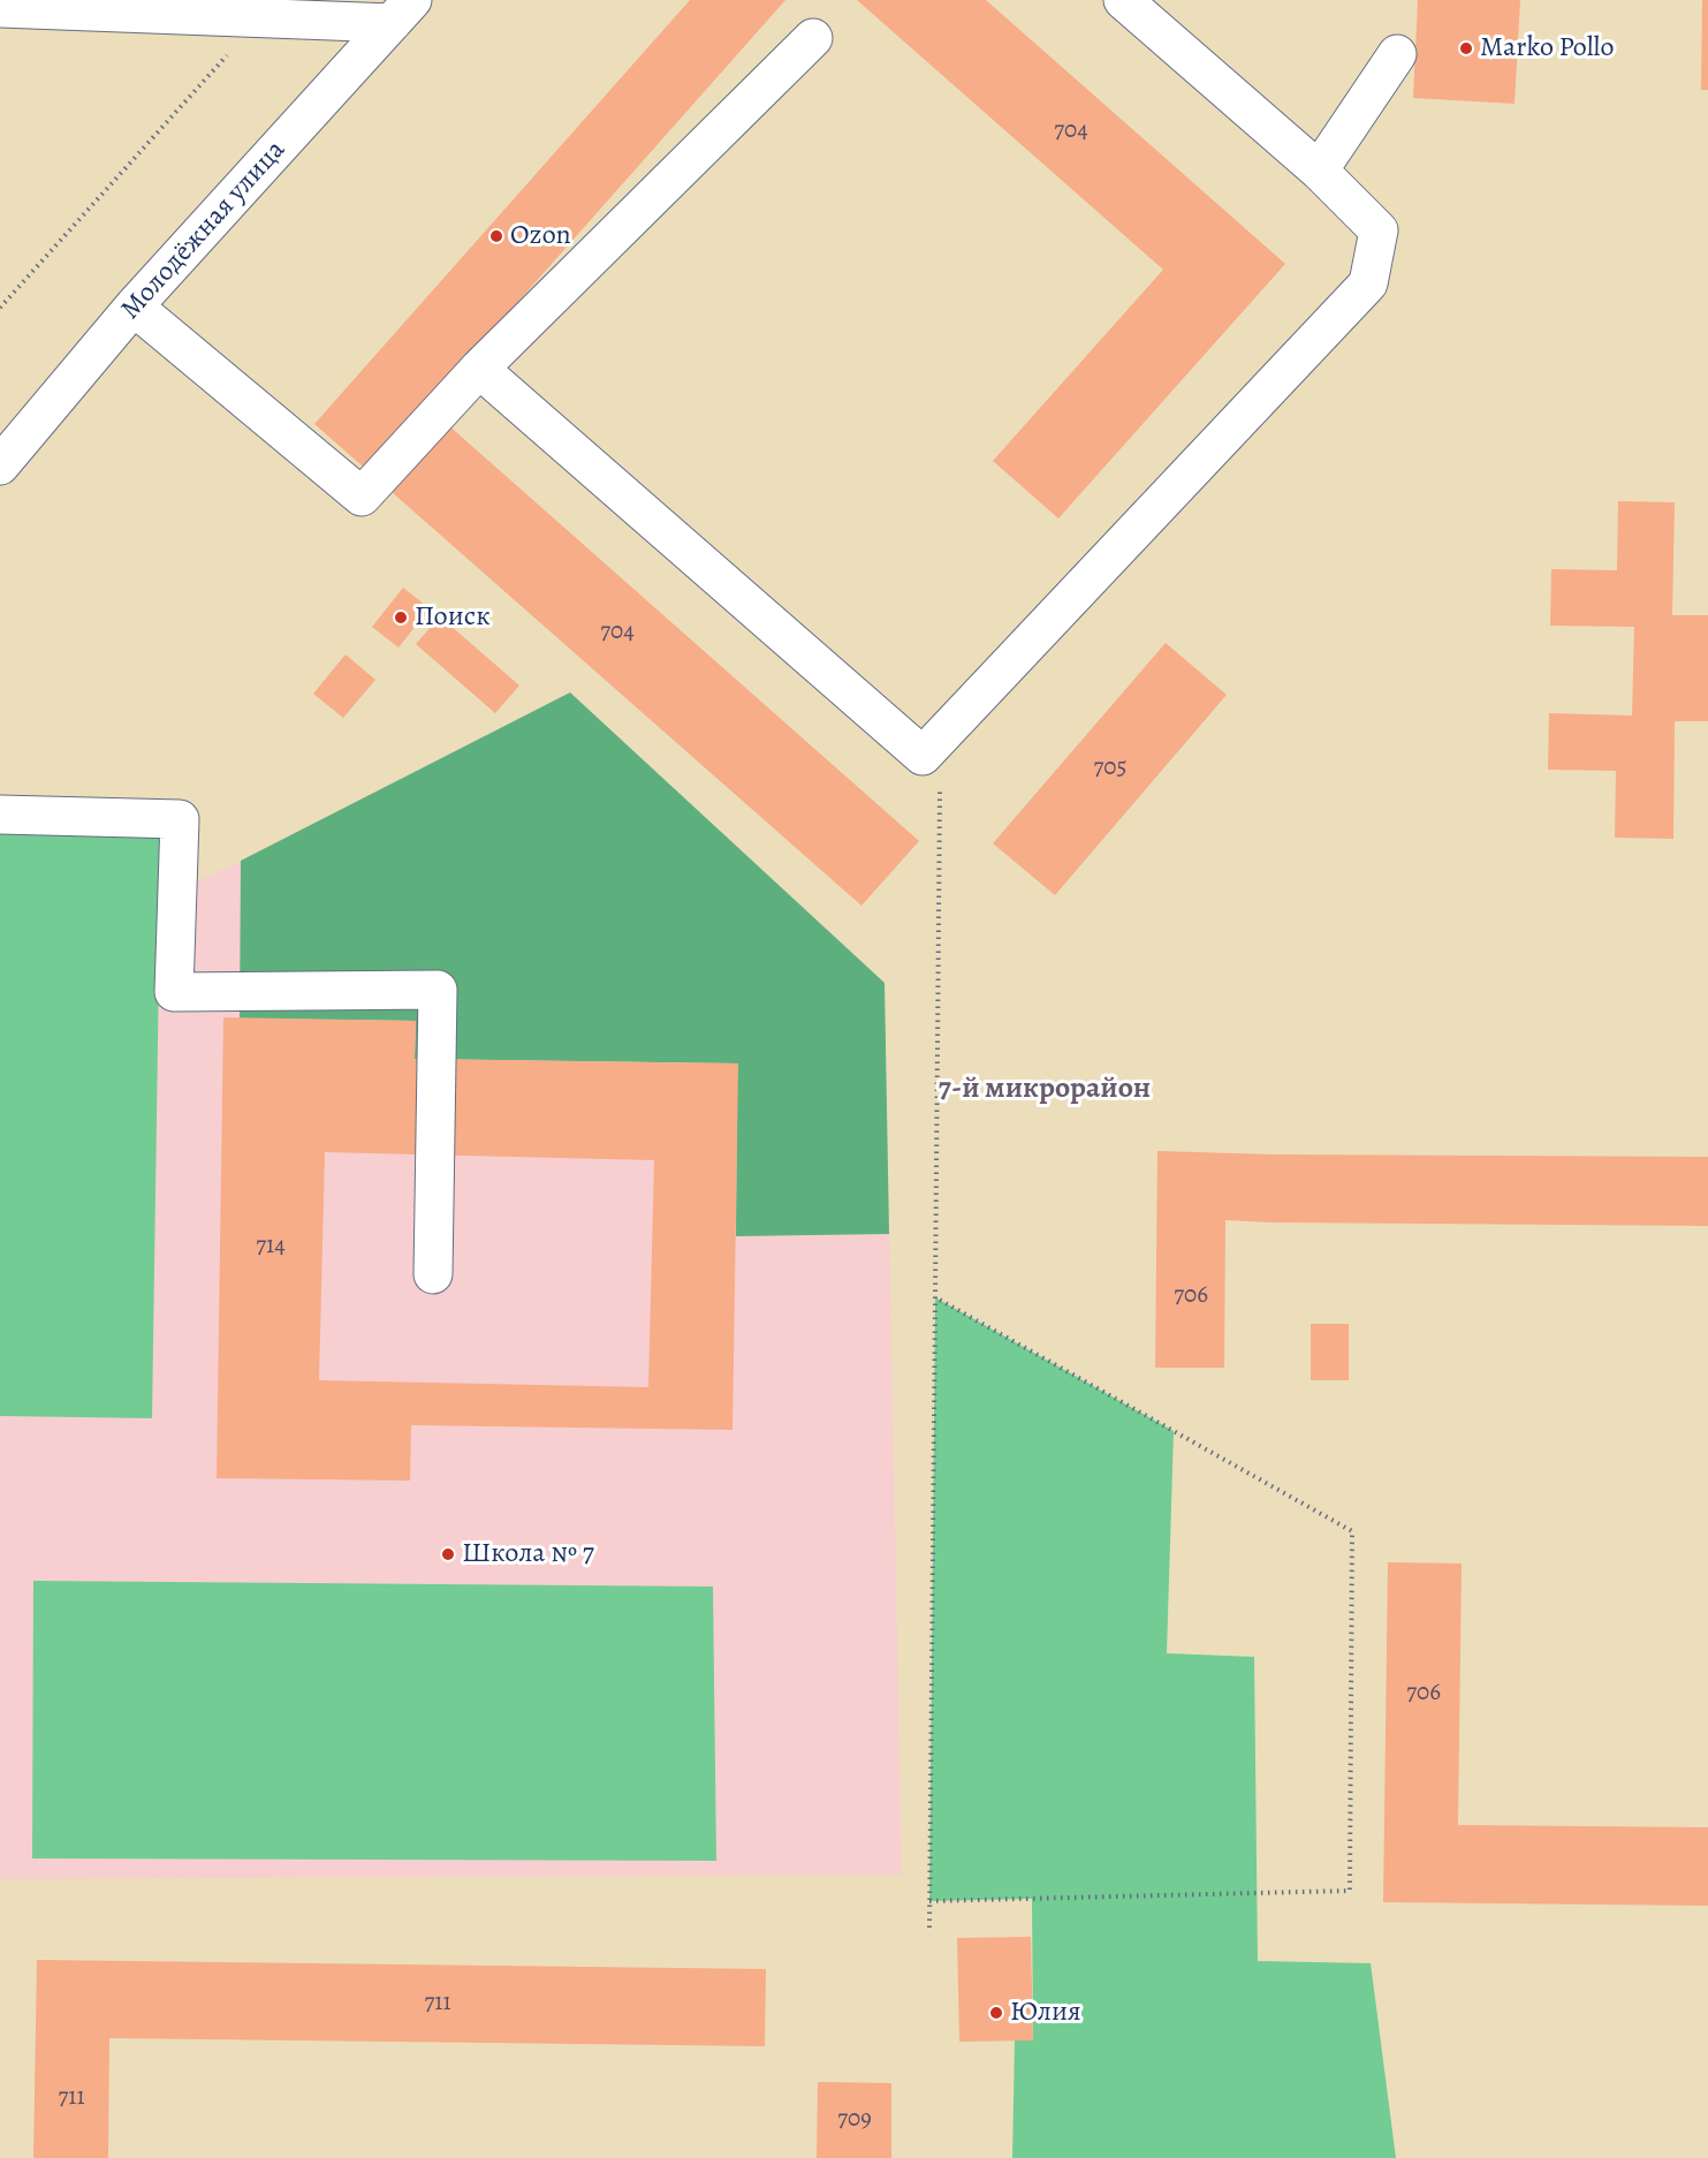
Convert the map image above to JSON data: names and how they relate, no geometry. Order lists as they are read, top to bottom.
{
  "streets": {
    "street": ["Молодёжная улица"]
  },
  "districts": ["7-й микрорайон"],
  "places": [
    "Marko Pollo",
    "Ozon",
    "Поиск",
    "Школа № 7",
    "Юлия"
  ],
  "house_numbers": [
    "704",
    "704",
    "705",
    "714",
    "706",
    "706",
    "711",
    "711",
    "709"
  ]
}
